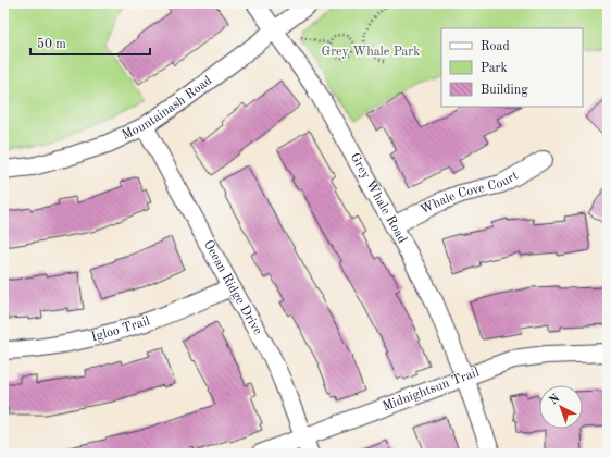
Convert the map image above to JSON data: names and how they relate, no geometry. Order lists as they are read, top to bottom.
{
  "streets": {
    "street": [
      "Mountainash Road",
      "Whale Cove Court",
      "Grey Whale Road",
      "Ocean Ridge Drive",
      "Igloo Trail",
      "Midnightsun Trail"
    ]
  },
  "crossings": [
    ["Mountainash Road", "Grey Whale Road"],
    ["Mountainash Road", "Ocean Ridge Drive"],
    ["Whale Cove Court", "Grey Whale Road"],
    ["Grey Whale Road", "Midnightsun Trail"],
    ["Ocean Ridge Drive", "Igloo Trail"],
    ["Ocean Ridge Drive", "Midnightsun Trail"]
  ],
  "parks": ["Grey Whale Park"],
  "legend": ["Road", "Park", "Building"],
  "scale_bar": "50 m",
  "north": "top left"
}
